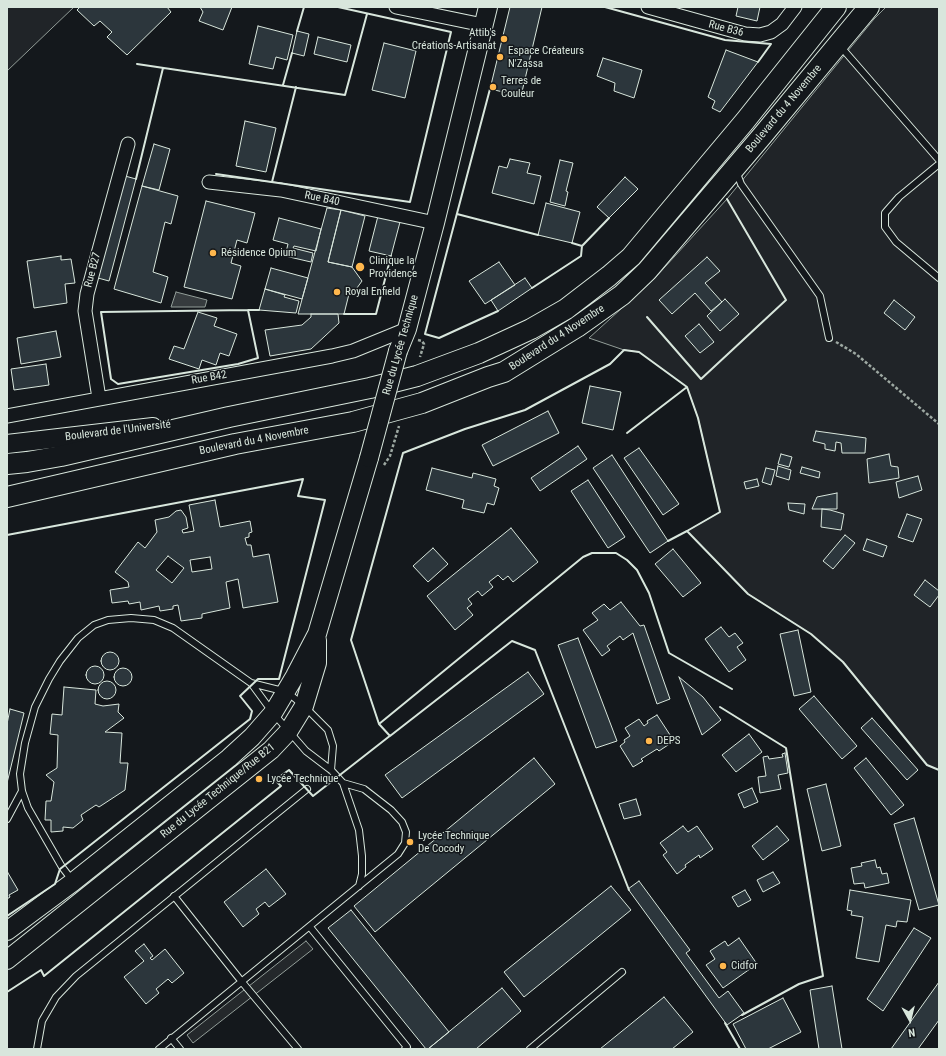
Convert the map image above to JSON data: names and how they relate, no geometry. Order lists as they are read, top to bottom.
{
  "streets": {
    "main road": ["Boulevard du 4 Novembre"],
    "street": [
      "Rue B36",
      "Rue B40",
      "Rue B27",
      "Rue du Lycée Technique",
      "Rue B42",
      "Boulevard de l'Université",
      "Rue du Lycée Technique/Rue B21"
    ]
  },
  "crossings": [
    ["Boulevard du 4 Novembre", "Boulevard de l'Université"],
    ["Rue B40", "Rue du Lycée Technique"],
    ["Rue B27", "Rue B42"],
    ["Rue du Lycée Technique", "Rue B42"],
    ["Rue du Lycée Technique", "Rue du Lycée Technique/Rue B21"]
  ],
  "places": [
    "Attib's Créations-Artisanat",
    "Espace Créateurs N'Zassa",
    "Terres de Couleur",
    "Résidence Opium",
    "Clinique la Providence",
    "Royal Enfield",
    "DEPS",
    "Lycée Technique",
    "Lycée Technique De Cocody",
    "Cidfor"
  ],
  "north": "bottom"
}
